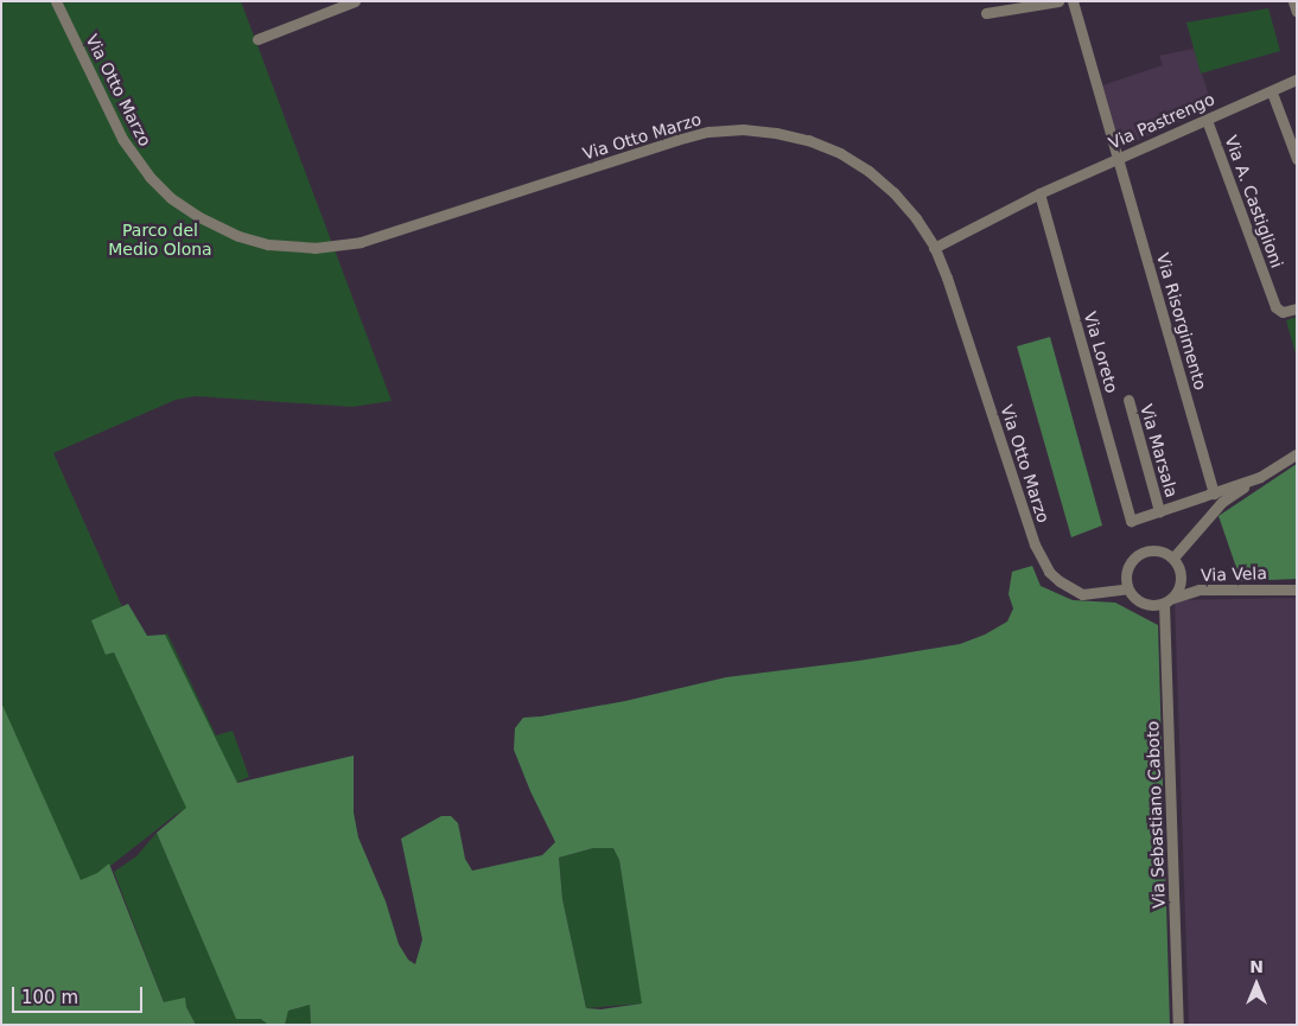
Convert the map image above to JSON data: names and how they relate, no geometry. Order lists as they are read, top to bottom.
{
  "streets": {
    "street": [
      "Via Otto Marzo",
      "Via Pastrengo",
      "Via A. Castiglioni",
      "Via Risorgimento",
      "Via Loreto",
      "Via Marsala",
      "Via Vela",
      "Via Sebastiano Caboto"
    ]
  },
  "crossings": [
    ["Via Otto Marzo", "Via Pastrengo"],
    ["Via Otto Marzo", "Via Marsala"],
    ["Via Otto Marzo", "Via Vela"],
    ["Via Otto Marzo", "Via Sebastiano Caboto"],
    ["Via Pastrengo", "Via A. Castiglioni"],
    ["Via Pastrengo", "Via Risorgimento"],
    ["Via Pastrengo", "Via Loreto"],
    ["Via Risorgimento", "Via Marsala"],
    ["Via Loreto", "Via Marsala"],
    ["Via Marsala", "Via Vela"],
    ["Via Marsala", "Via Sebastiano Caboto"],
    ["Via Vela", "Via Sebastiano Caboto"]
  ],
  "parks": ["Parco del Medio Olona"],
  "scale_bar": "100 m",
  "north": "top"
}
